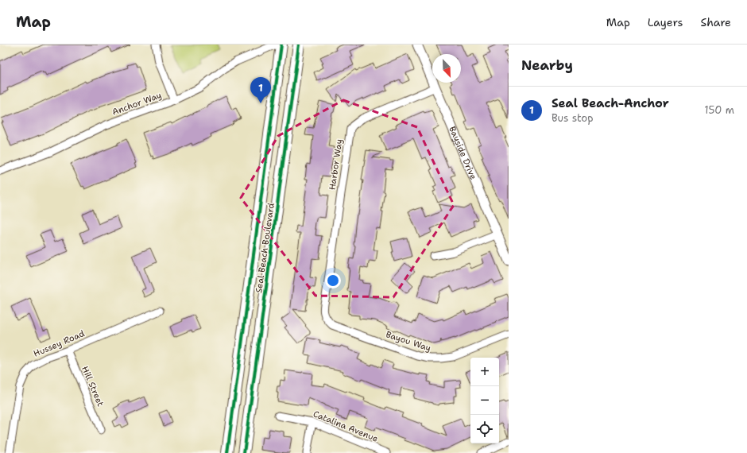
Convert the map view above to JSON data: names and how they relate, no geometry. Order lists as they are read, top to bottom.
{
  "streets": {
    "main road": ["Seal Beach Boulevard"],
    "street": [
      "Anchor Way",
      "Bayside Drive",
      "Harbor Way",
      "Bayou Way",
      "Hussey Road",
      "Hill Street",
      "Catalina Avenue"
    ]
  },
  "crossings": [
    ["Bayside Drive", "Harbor Way"],
    ["Harbor Way", "Bayou Way"],
    ["Hussey Road", "Hill Street"]
  ],
  "north": "bottom right",
  "page": {
    "header": "Map",
    "nav": ["Map", "Layers", "Share"],
    "heading": "Nearby",
    "pins": "1",
    "list": [
      {
        "mark": "1",
        "name": "Seal Beach-Anchor",
        "note": "Bus stop",
        "value": "150 m"
      }
    ],
    "map_buttons": ["+", "−"]
  }
}
